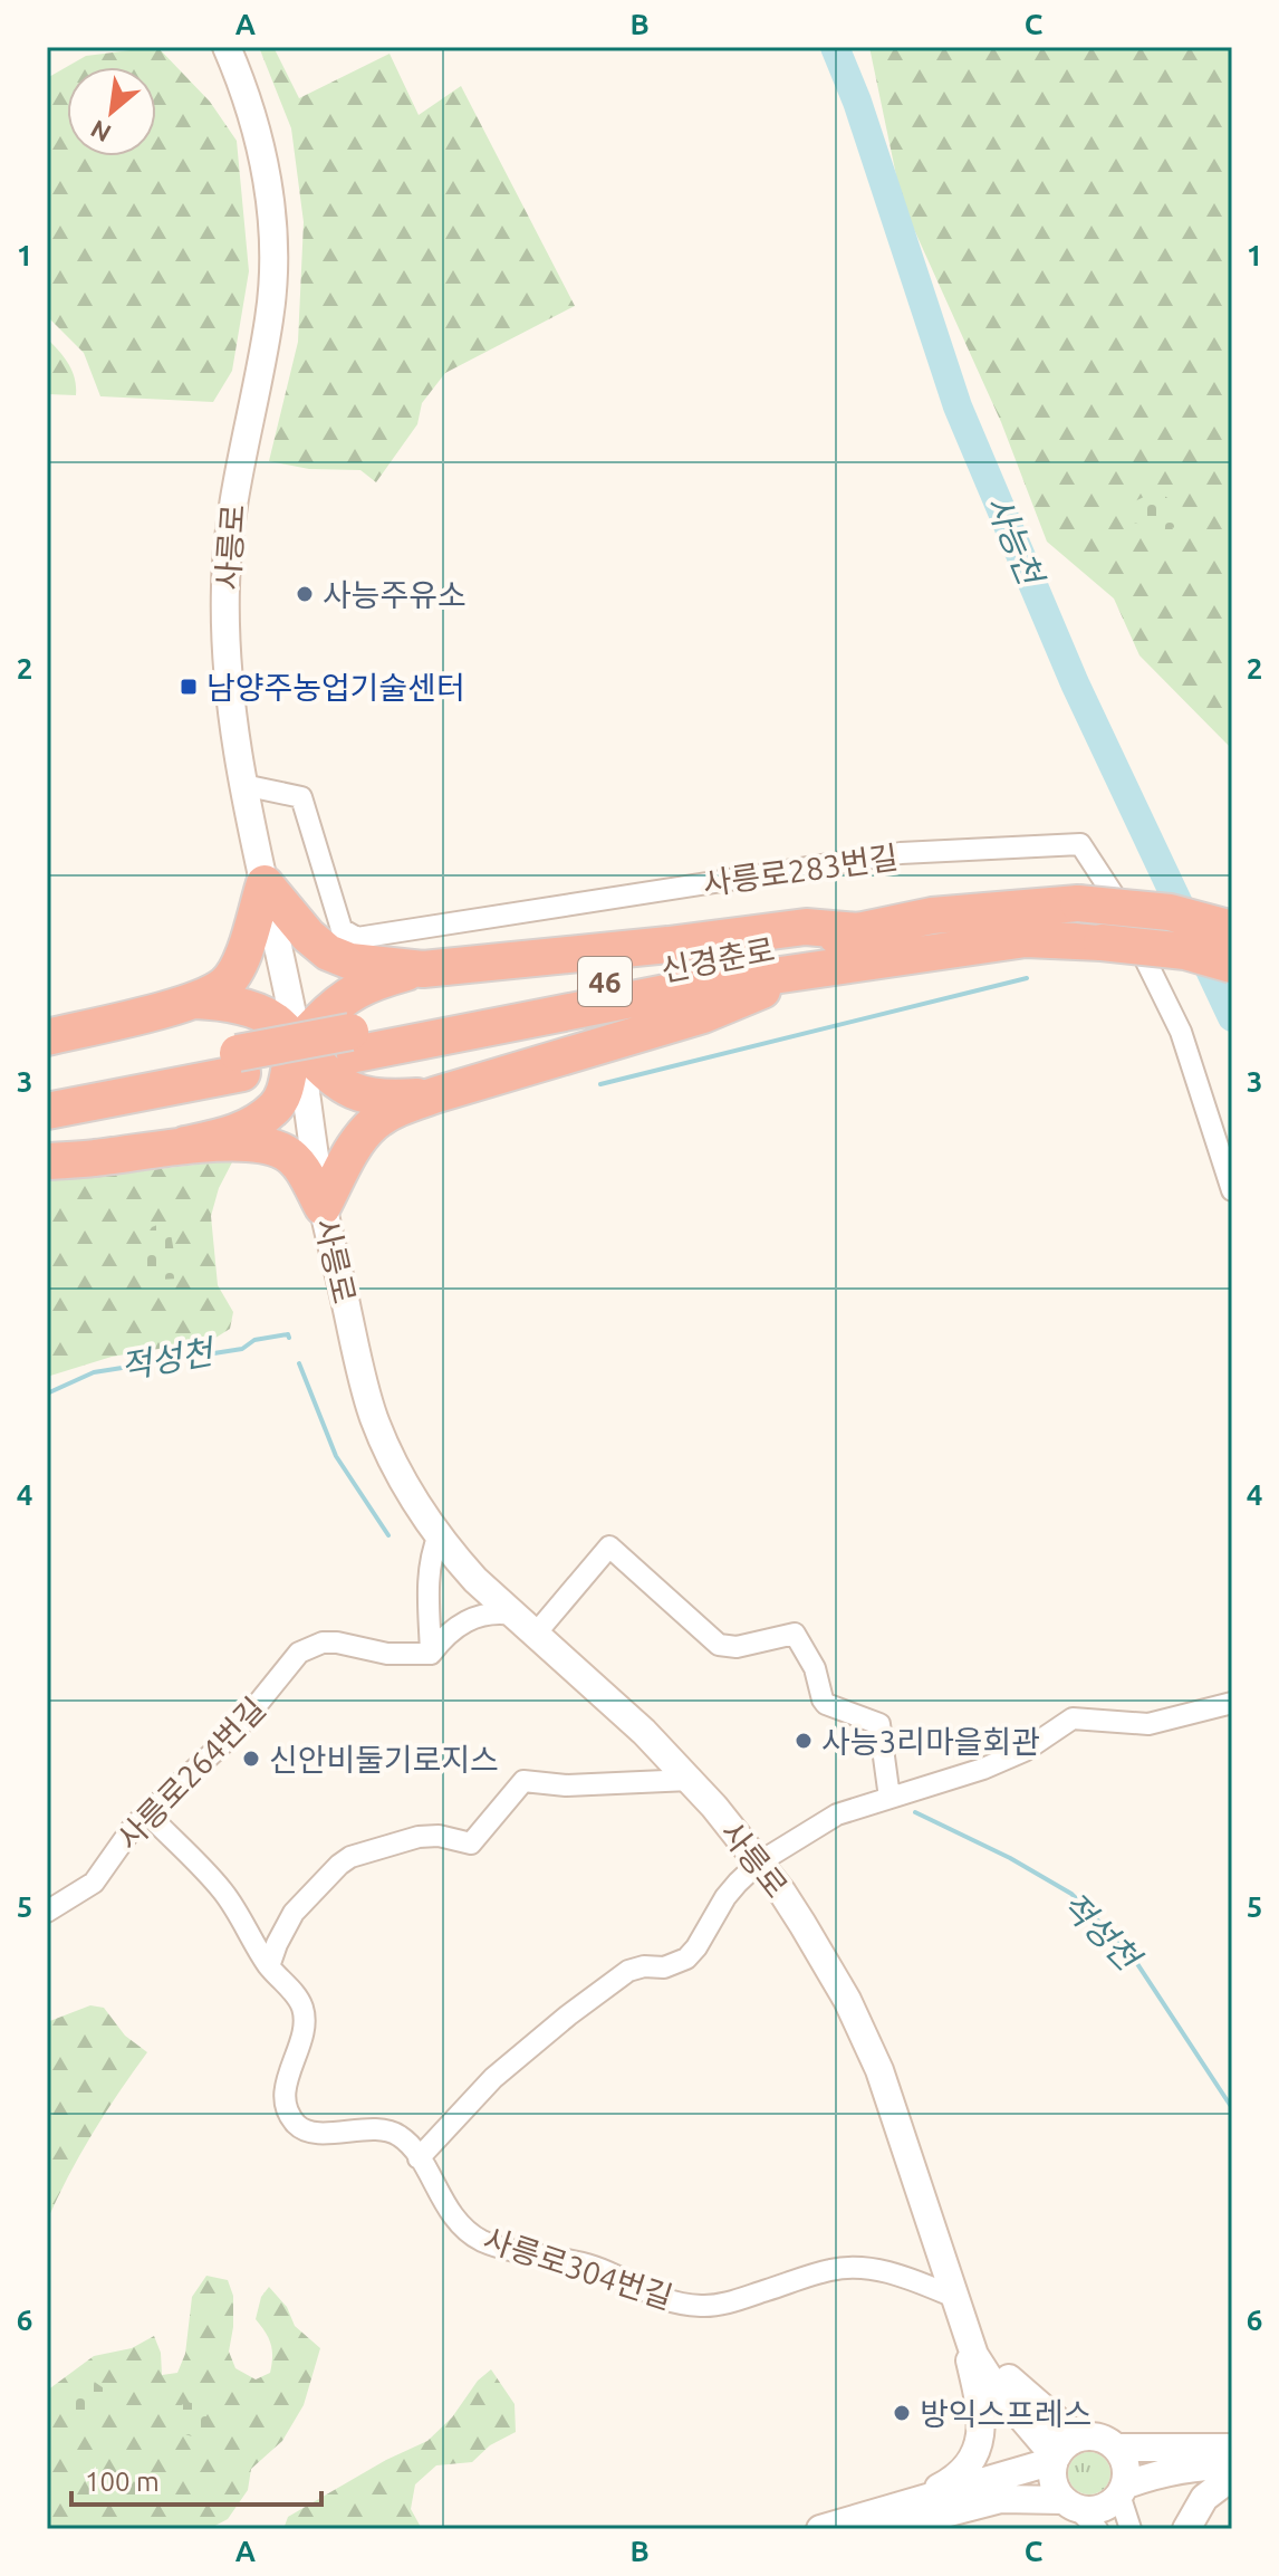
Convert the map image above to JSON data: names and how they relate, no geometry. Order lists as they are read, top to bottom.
{
  "streets": {
    "highway": ["신경춘로", "46"],
    "street": [
      "사릉로",
      "사릉로283번길",
      "사릉로264번길",
      "사릉로304번길"
    ]
  },
  "crossings": [
    ["사릉로", "사릉로283번길"],
    ["사릉로", "사릉로304번길"],
    ["사릉로264번길", "사릉로304번길"]
  ],
  "water": ["사능천", "적성천"],
  "places": {
    "other": [
      "사능주유소",
      "사능3리마을회관",
      "신안비둘기로지스",
      "방익스프레스"
    ],
    "transit": ["남양주농업기술센터"]
  },
  "scale_bar": "100 m",
  "north": "bottom left",
  "grid": {
    "columns": ["A", "B", "C"],
    "rows": [
      "1",
      "2",
      "3",
      "4",
      "5",
      "6"
    ]
  }
}
